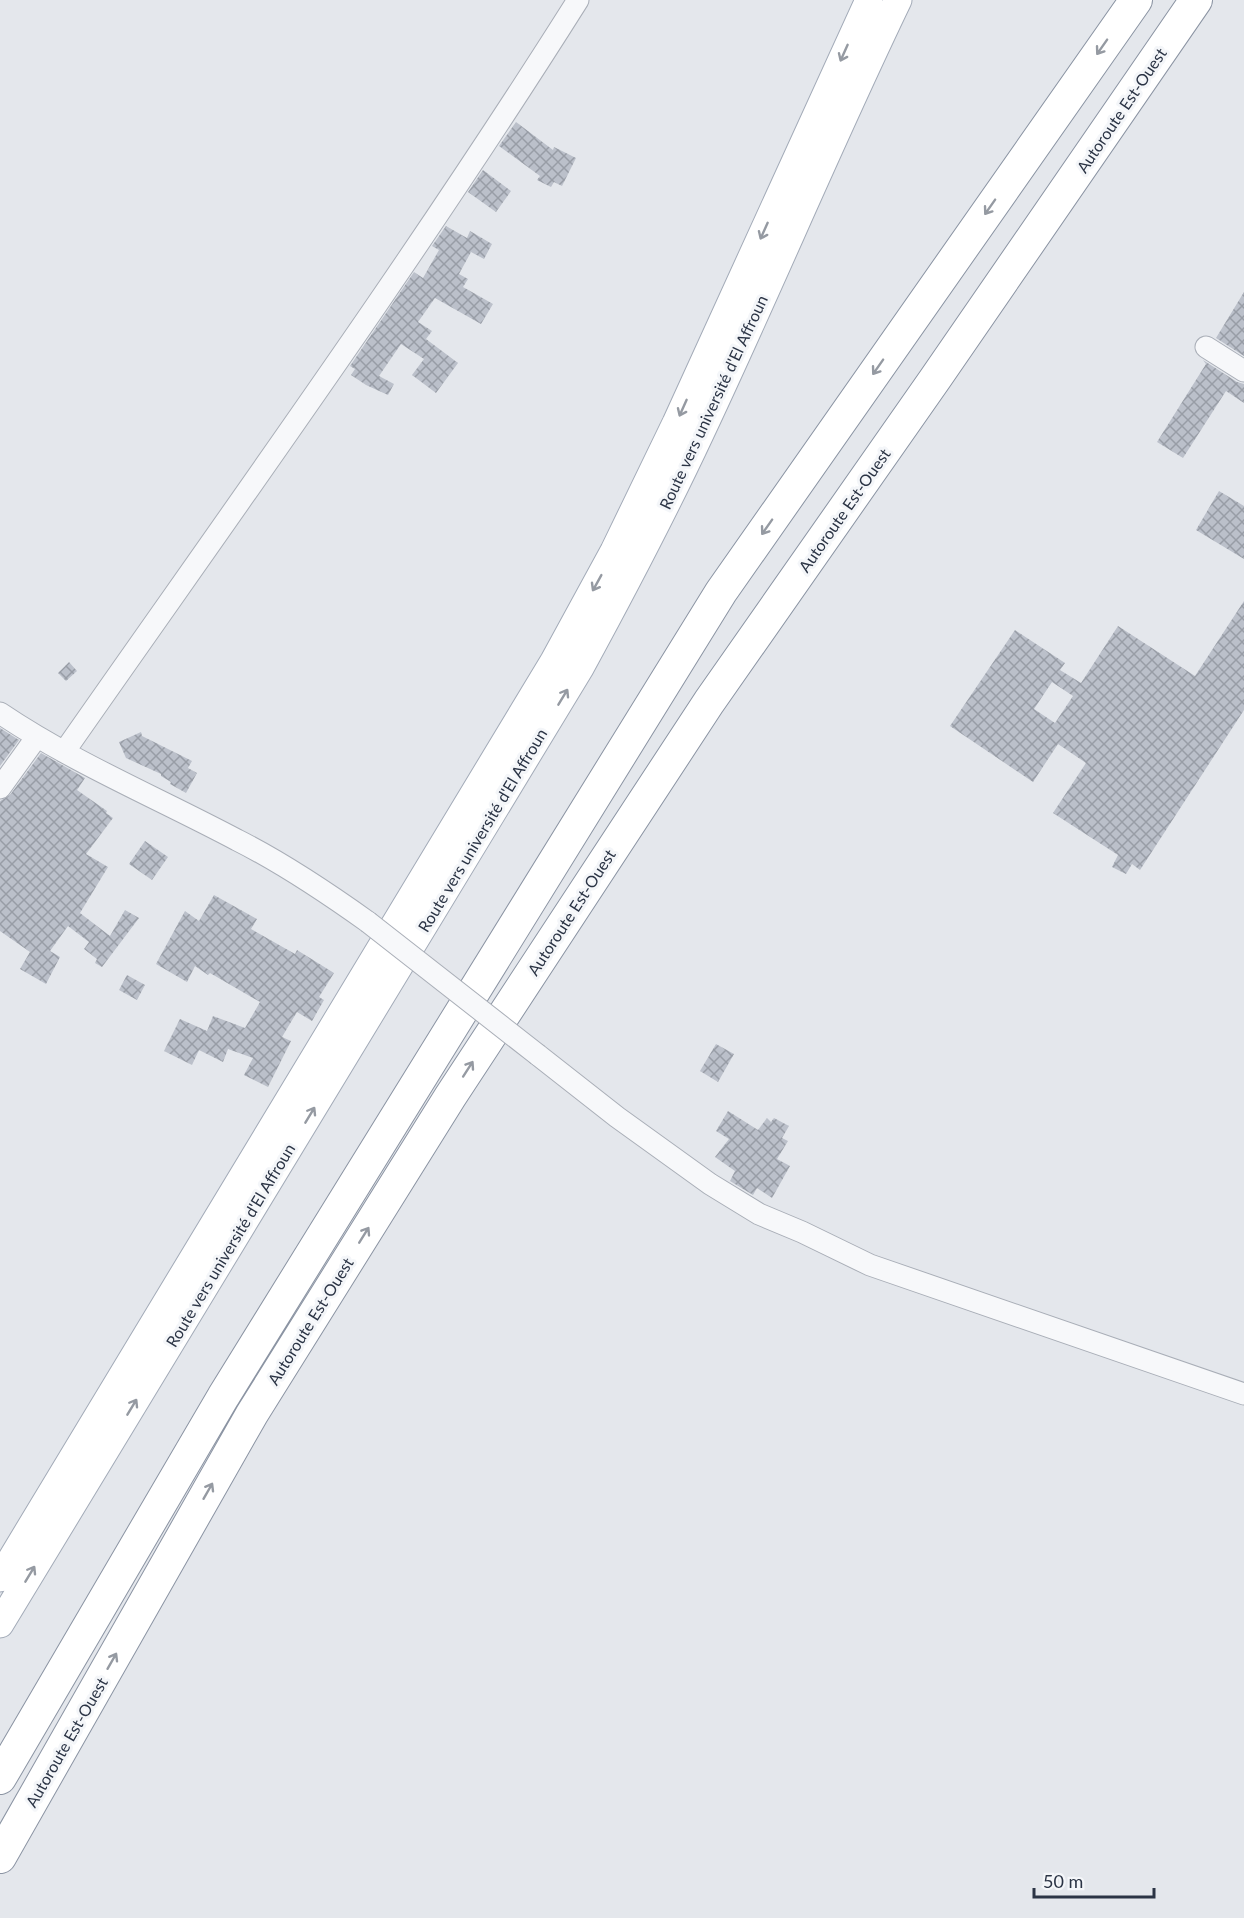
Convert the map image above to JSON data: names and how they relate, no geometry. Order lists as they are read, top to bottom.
{
  "streets": {
    "highway": ["Autoroute Est-Ouest"],
    "main road": ["Route vers université d'El Affroun"]
  },
  "scale_bar": "50 m"
}
